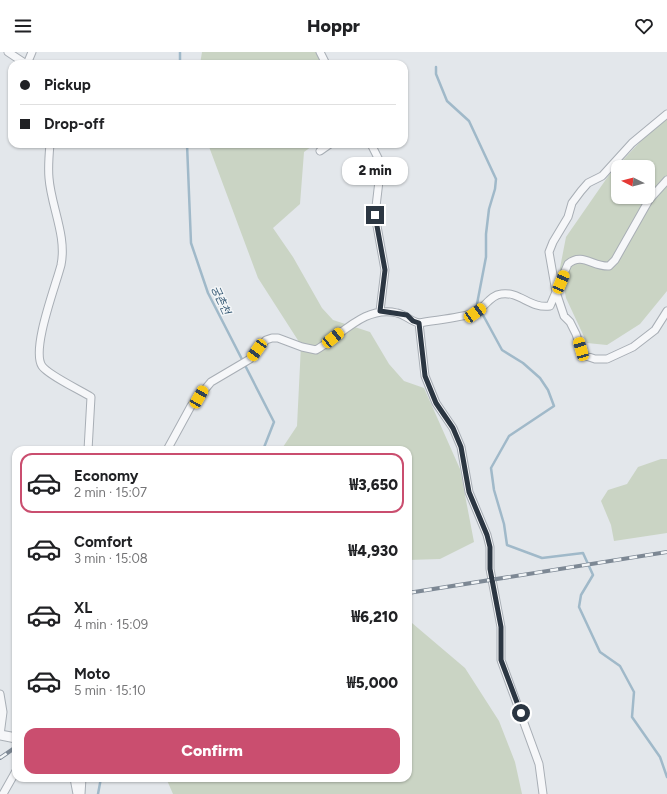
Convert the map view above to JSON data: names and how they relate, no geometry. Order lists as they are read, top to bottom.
{
  "water": ["궁촌천"],
  "north": "left",
  "page": {
    "header": "Hoppr",
    "banner": ["Pickup", "Drop-off"],
    "bubble": "2 min",
    "list": [
      {
        "name": "Economy",
        "note": "2 min · 15:07",
        "value": "₩3,650"
      },
      {
        "name": "Comfort",
        "note": "3 min · 15:08",
        "value": "₩4,930"
      },
      {
        "name": "XL",
        "note": "4 min · 15:09",
        "value": "₩6,210"
      },
      {
        "name": "Moto",
        "note": "5 min · 15:10",
        "value": "₩5,000"
      }
    ],
    "buttons": "Confirm"
  }
}
